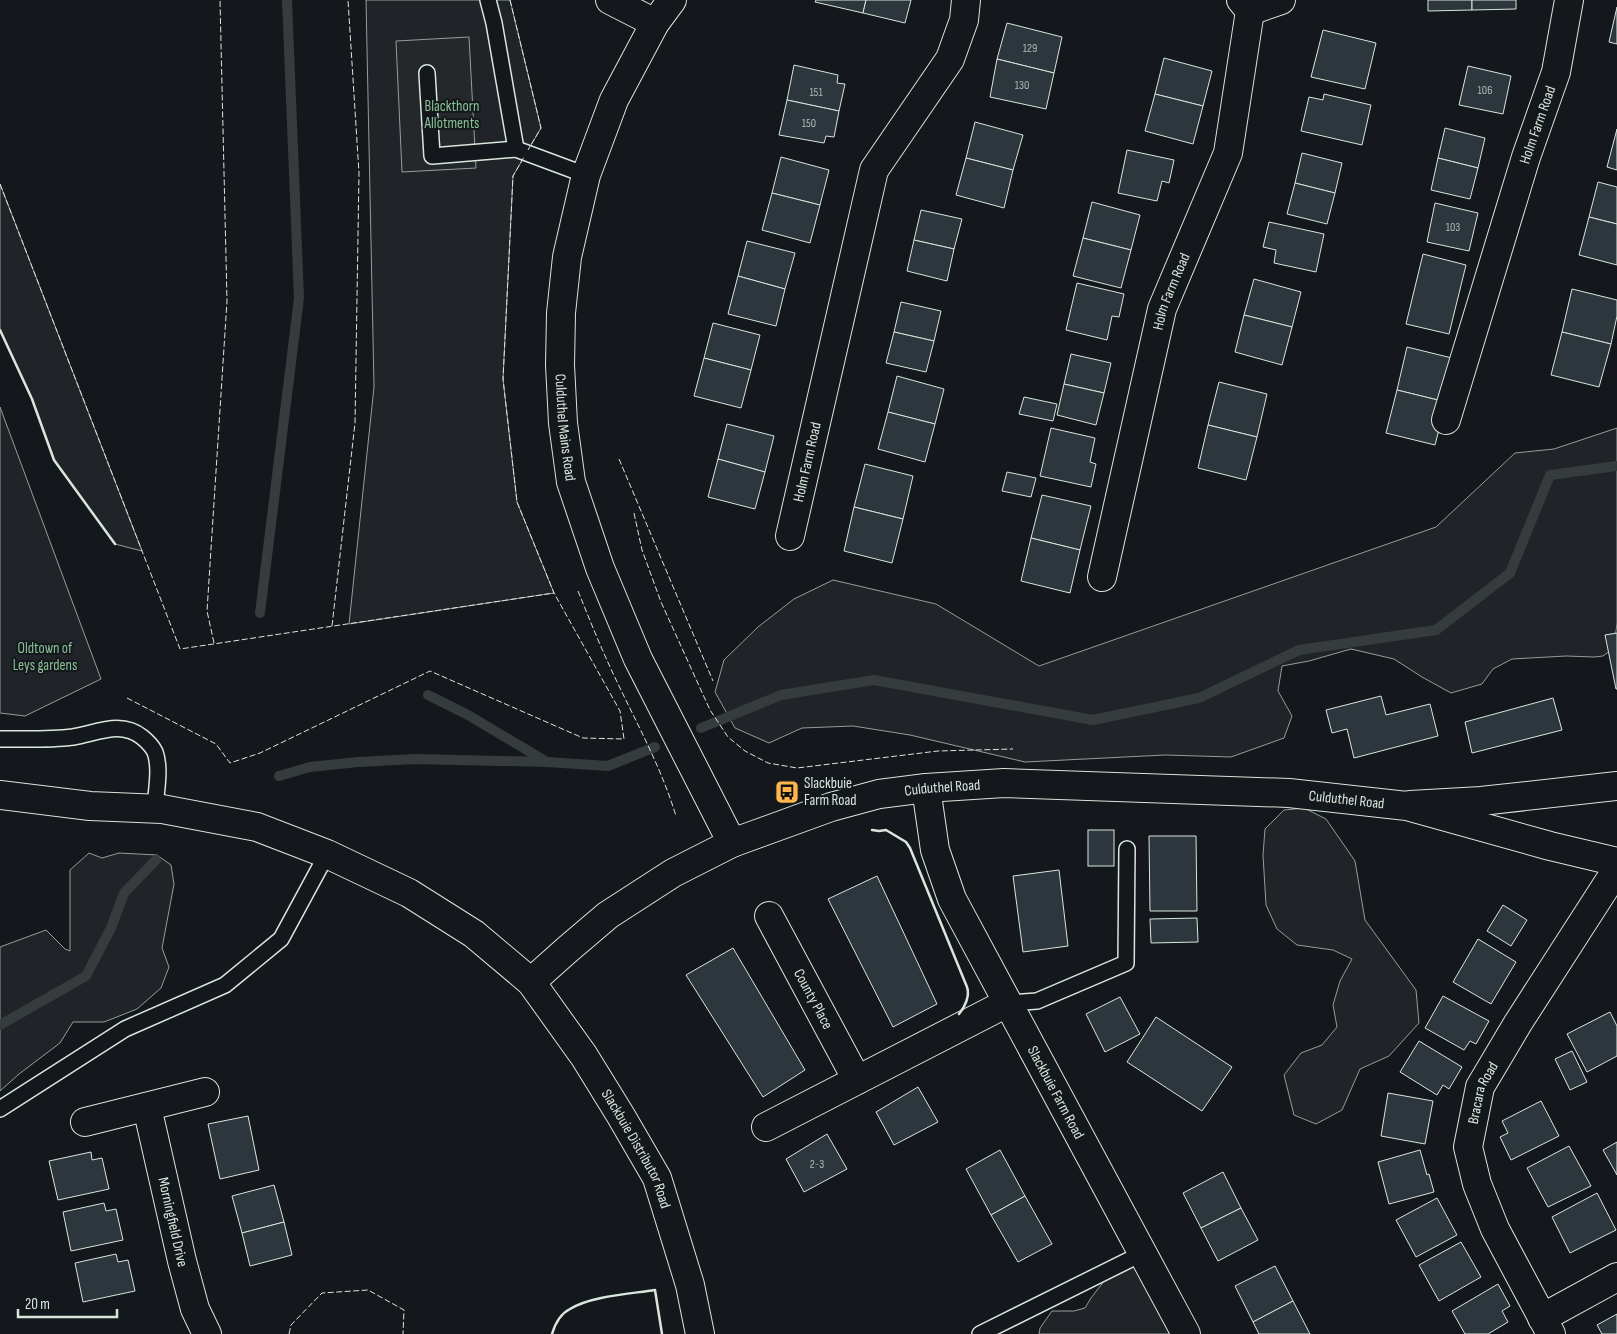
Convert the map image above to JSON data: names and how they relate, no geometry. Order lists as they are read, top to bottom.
{
  "streets": {
    "street": [
      "Holm Farm Road",
      "Culduthel Mains Road",
      "Culduthel Road",
      "County Place",
      "Slackbuie Farm Road",
      "Bracara Road",
      "Slackbuie Distributor Road",
      "Morningfield Drive"
    ]
  },
  "crossings": [
    ["Culduthel Mains Road", "Culduthel Road"],
    ["Culduthel Road", "Slackbuie Farm Road"],
    ["Culduthel Road", "Slackbuie Distributor Road"]
  ],
  "parks": ["Blackthorn Allotments", "Oldtown of Leys gardens"],
  "places": {
    "bus stop": ["Slackbuie Farm Road"]
  },
  "house_numbers": [
    "129",
    "130",
    "106",
    "151",
    "150",
    "103",
    "2-3"
  ],
  "scale_bar": "20 m"
}
